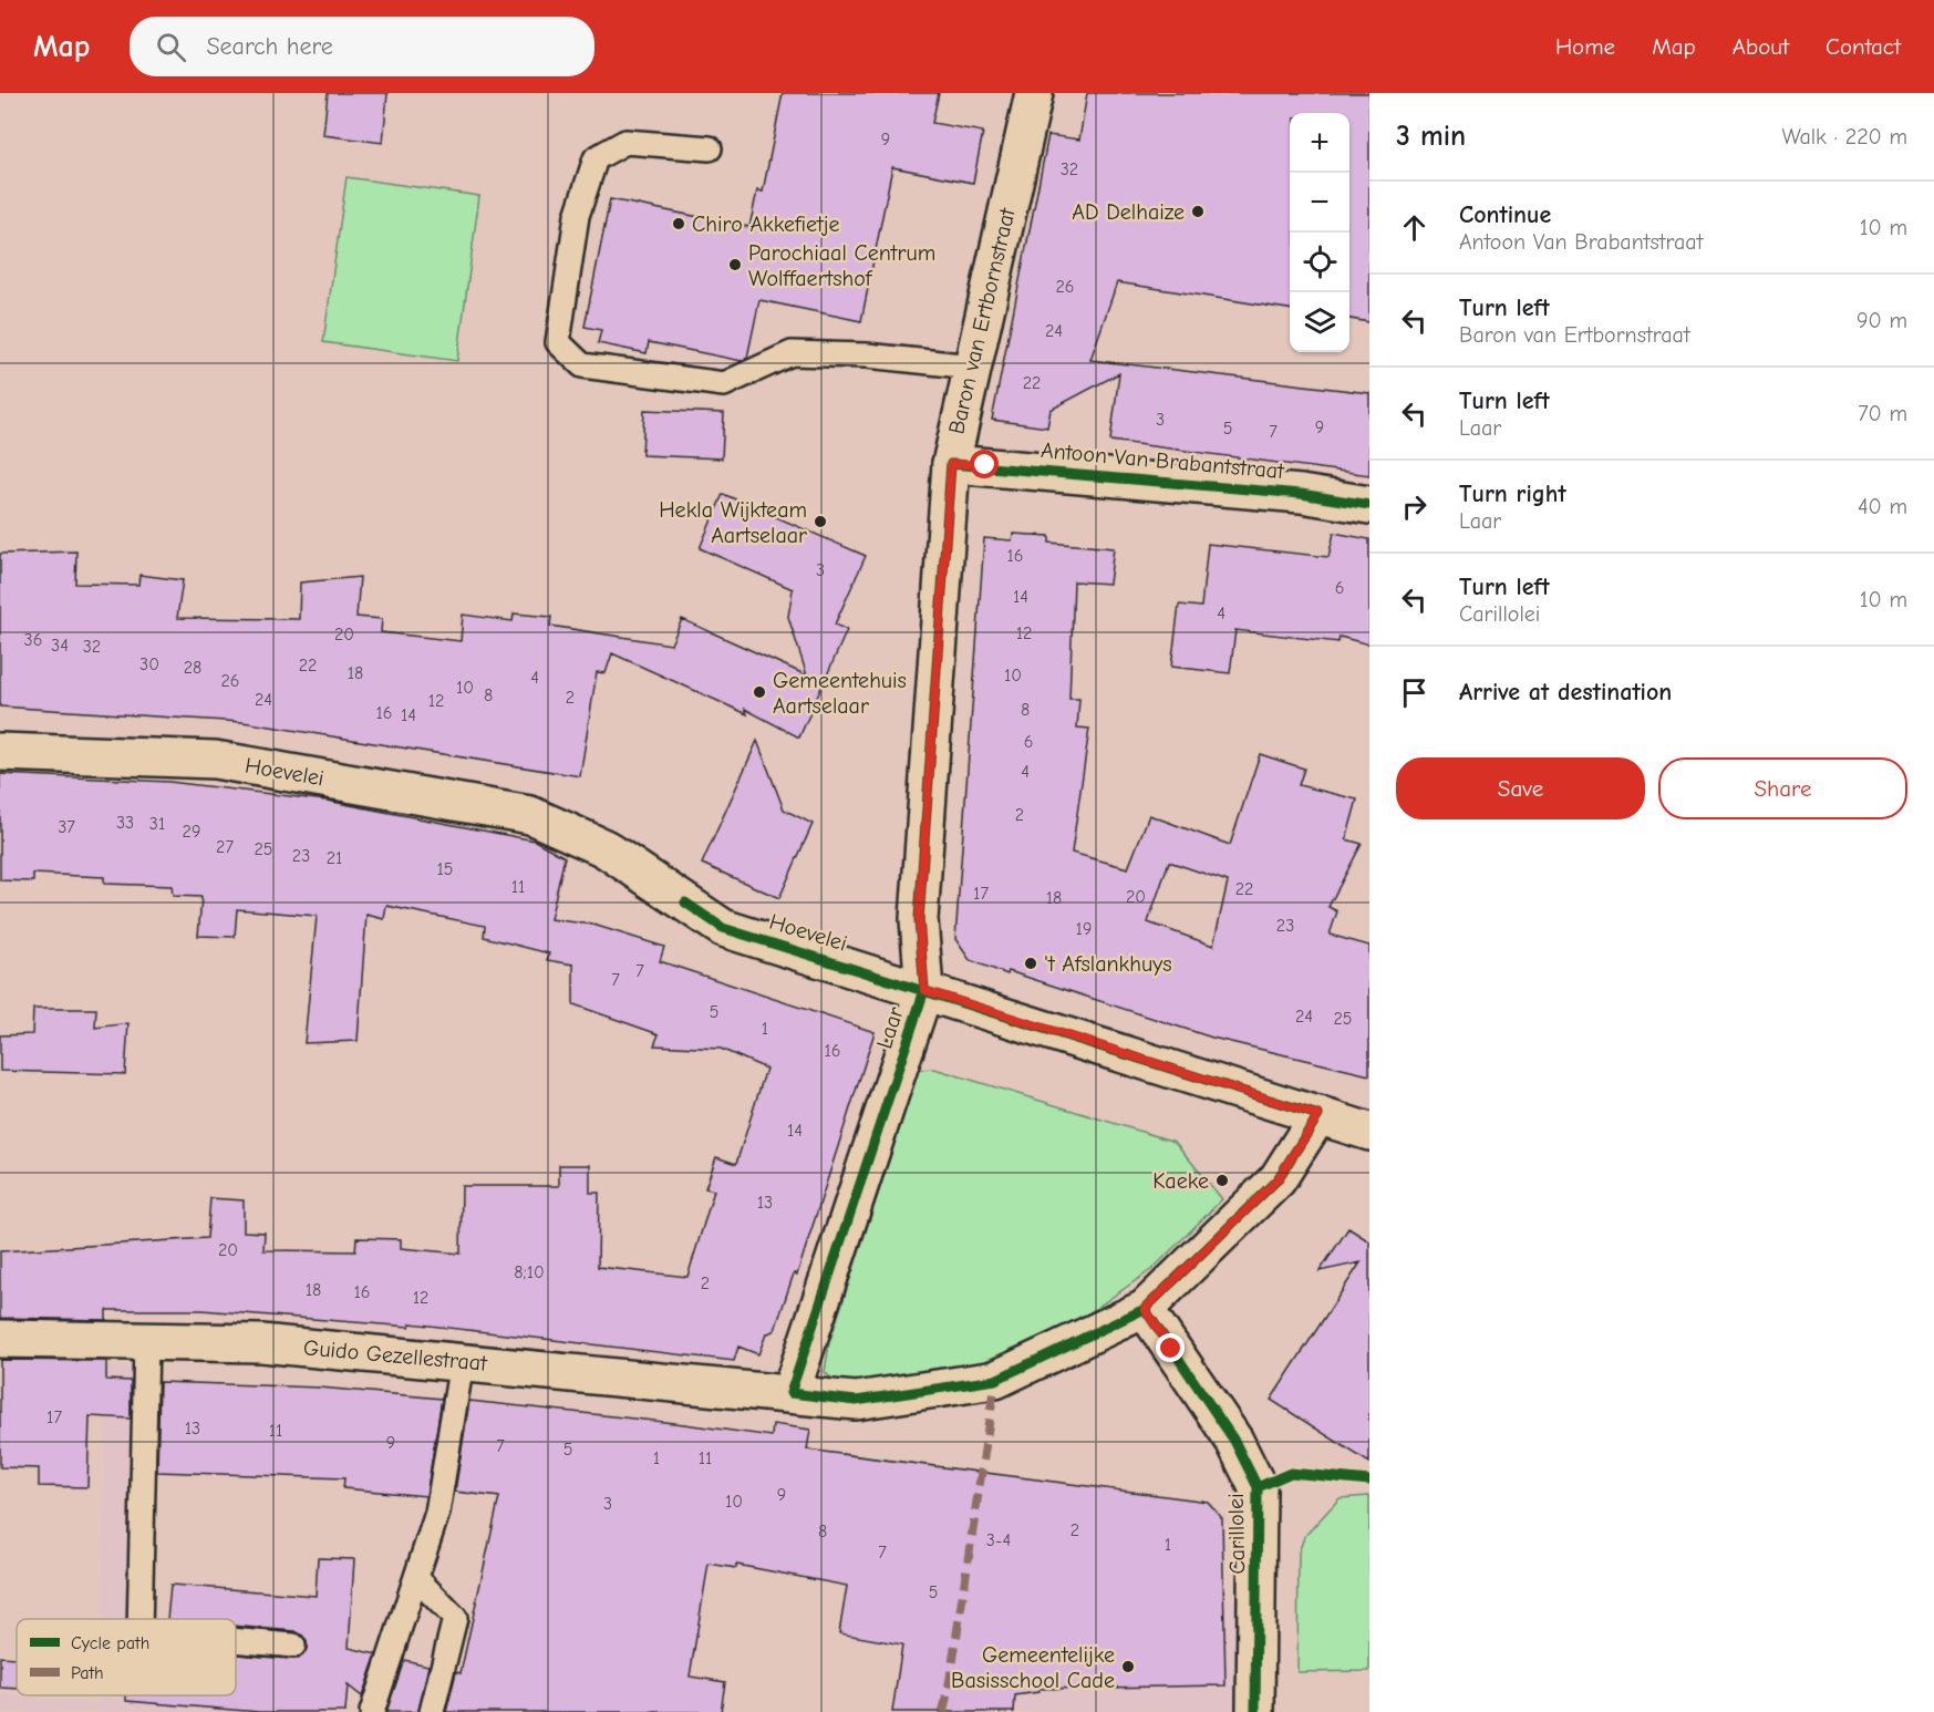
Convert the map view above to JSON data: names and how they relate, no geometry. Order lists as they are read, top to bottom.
{
  "streets": {
    "street": [
      "Baron van Ertbornstraat",
      "Antoon Van Brabantstraat",
      "Hoevelei",
      "Laar",
      "Guido Gezellestraat",
      "Carillolei"
    ]
  },
  "crossings": [
    ["Baron van Ertbornstraat", "Antoon Van Brabantstraat"],
    ["Baron van Ertbornstraat", "Hoevelei"],
    ["Baron van Ertbornstraat", "Laar"],
    ["Hoevelei", "Laar"],
    ["Laar", "Guido Gezellestraat"]
  ],
  "places": [
    "AD Delhaize",
    "Chiro Akkefietje",
    "Parochiaal Centrum Wolffaertshof",
    "Hekla Wijkteam Aartselaar",
    "Gemeentehuis Aartselaar",
    "'t Afslankhuys",
    "Kaeke",
    "Gemeentelijke Basisschool Cade"
  ],
  "house_numbers": [
    "9",
    "32",
    "26",
    "24",
    "22",
    "3",
    "9",
    "5",
    "7",
    "16",
    "3",
    "6",
    "14",
    "4",
    "12",
    "20",
    "36",
    "34",
    "32",
    "30",
    "22",
    "28",
    "18",
    "10",
    "4",
    "26",
    "10",
    "8",
    "2",
    "24",
    "12",
    "8",
    "16",
    "14",
    "6",
    "4",
    "2",
    "33",
    "31",
    "37",
    "29",
    "27",
    "25",
    "23",
    "21",
    "15",
    "11",
    "22",
    "17",
    "20",
    "18",
    "23",
    "19",
    "7",
    "7",
    "5",
    "24",
    "25",
    "1",
    "16",
    "14",
    "13",
    "20",
    "8;10",
    "2",
    "18",
    "16",
    "12",
    "17",
    "13",
    "11",
    "9",
    "7",
    "5",
    "1",
    "11",
    "9",
    "10",
    "3",
    "2",
    "8",
    "3-4",
    "1",
    "7",
    "5"
  ],
  "legend": ["Cycle path", "Path"],
  "page": {
    "header": "Map",
    "search": "Search here",
    "nav": [
      "Home",
      "Map",
      "About",
      "Contact"
    ],
    "heading": ["3 min", "Walk · 220 m"],
    "map_buttons": ["+", "−"],
    "list": [
      ["Continue", "Antoon Van Brabantstraat", "10 m"],
      ["Turn left", "Baron van Ertbornstraat", "90 m"],
      ["Turn left", "Laar", "70 m"],
      ["Turn right", "Laar", "40 m"],
      ["Turn left", "Carillolei", "10 m"],
      "Arrive at destination"
    ],
    "buttons": ["Save", "Share"]
  }
}
